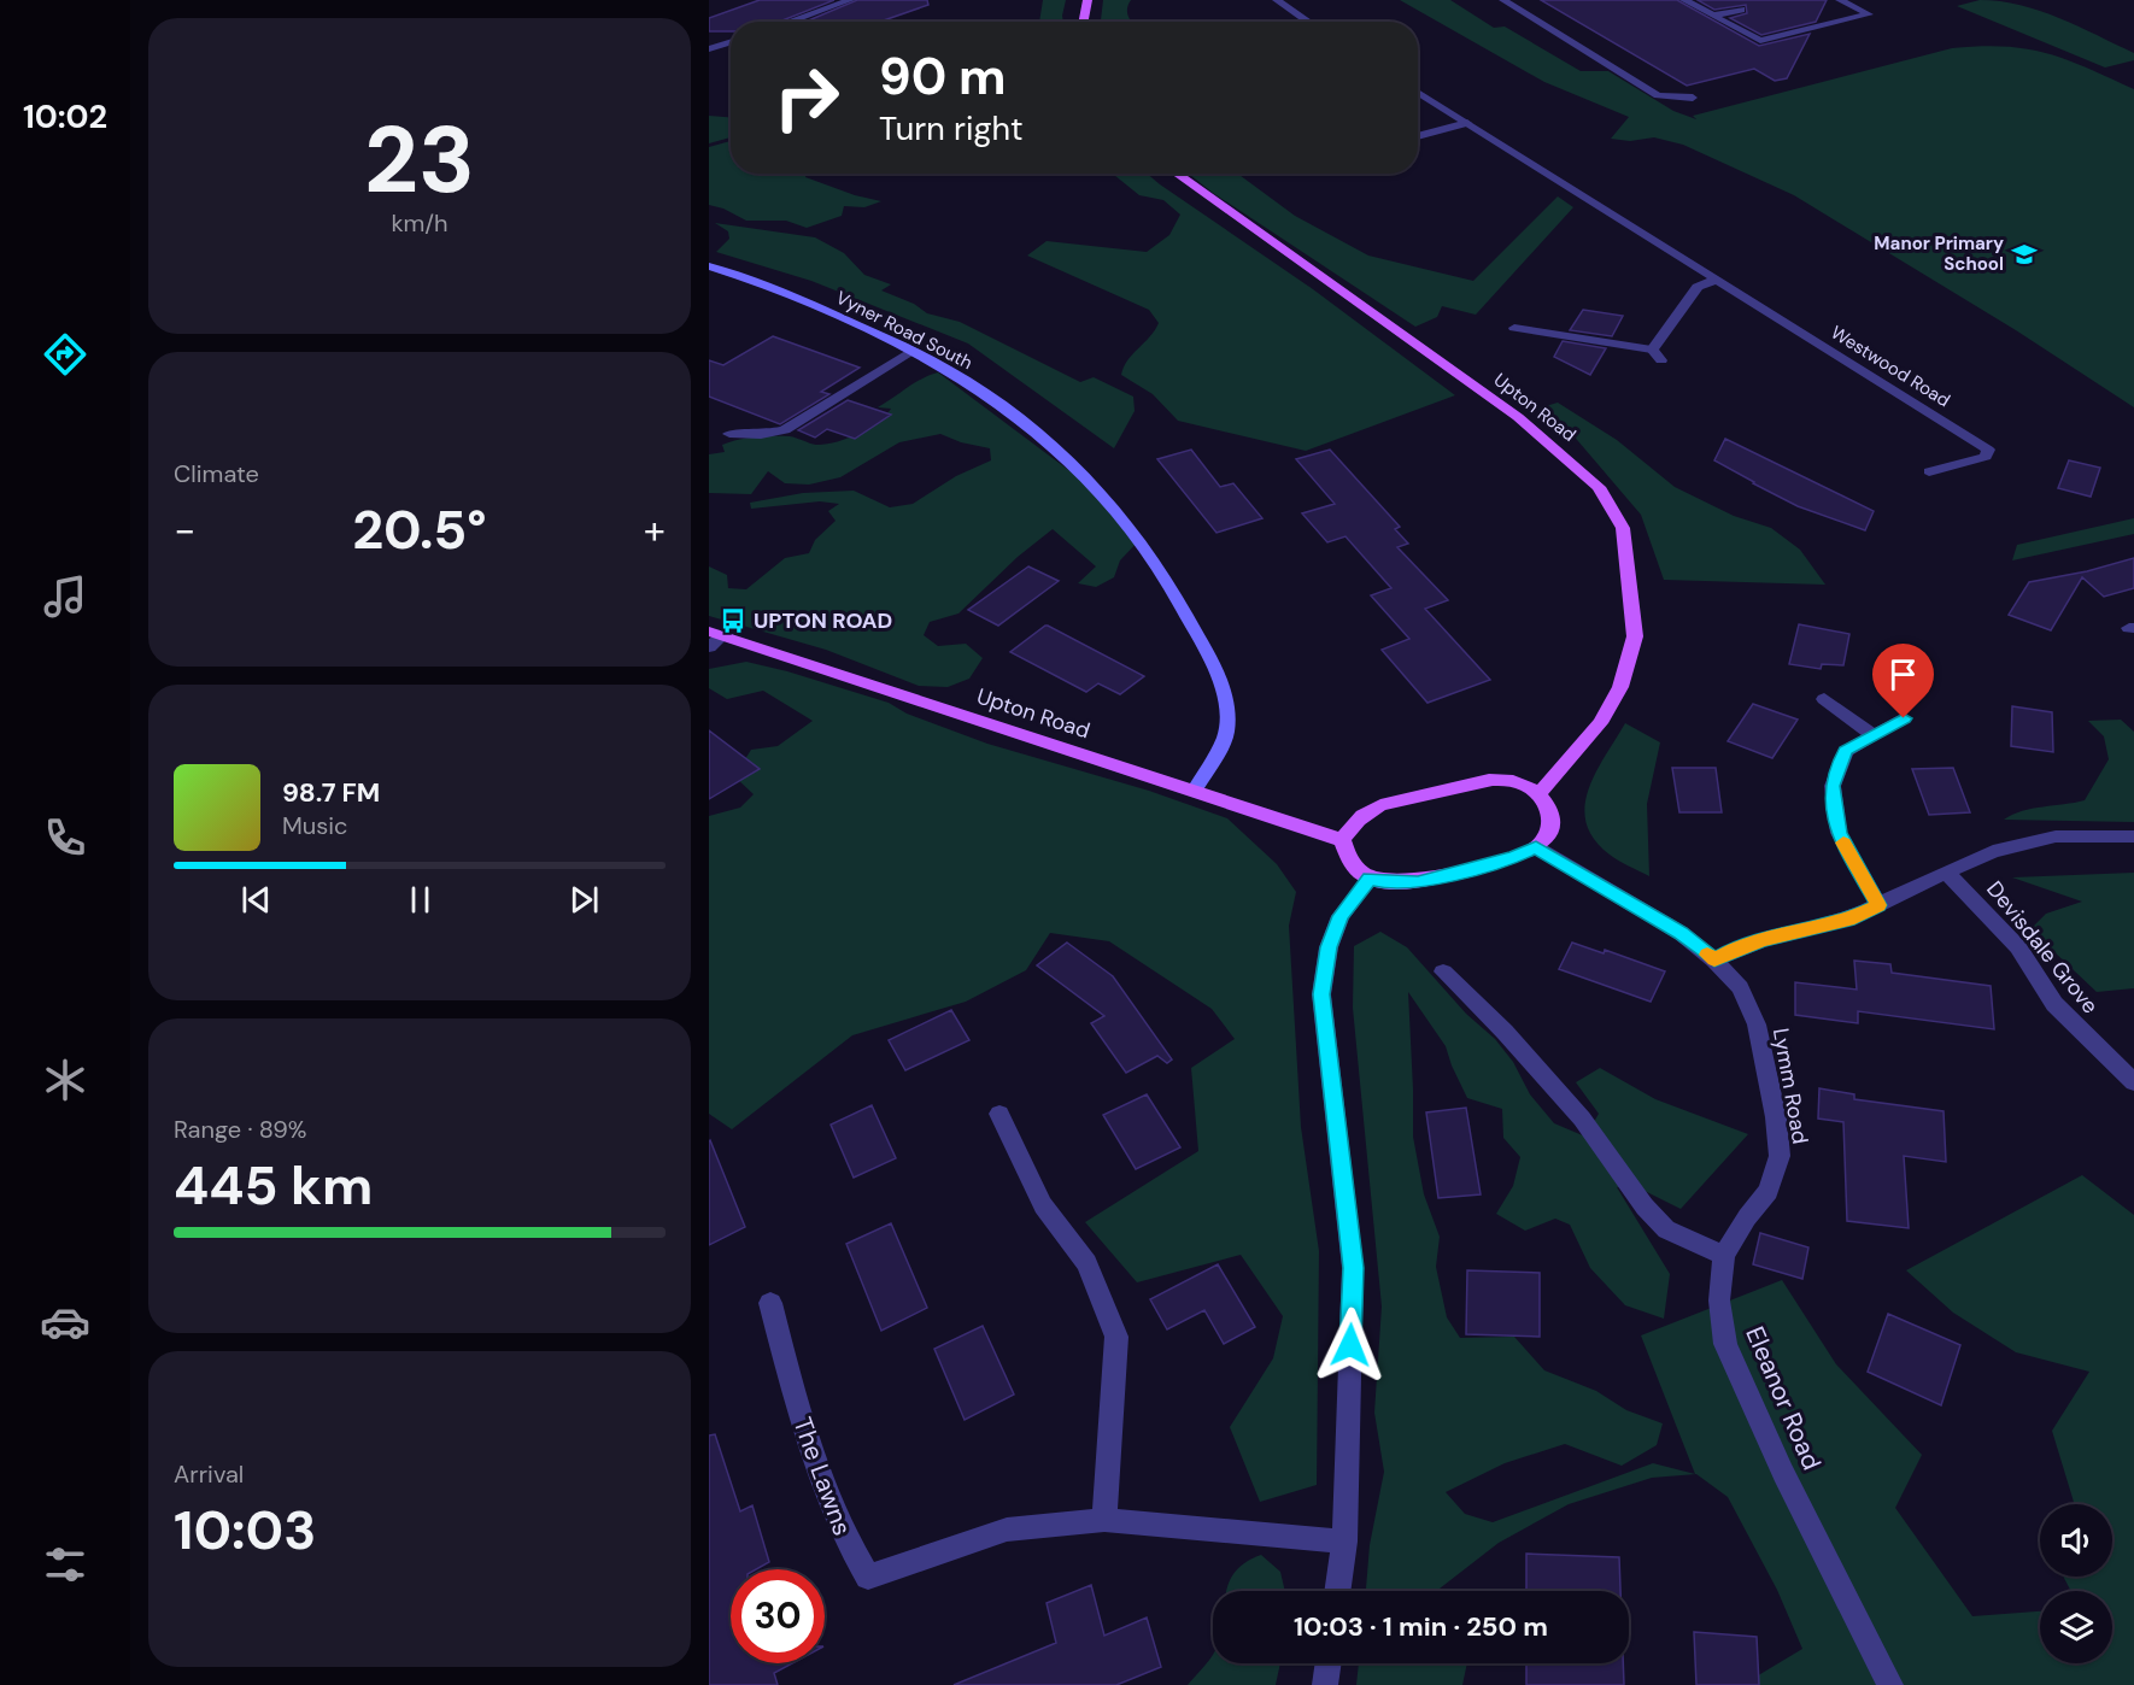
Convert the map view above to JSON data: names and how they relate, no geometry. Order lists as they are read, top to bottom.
{
  "streets": {
    "main road": ["Upton Road"],
    "street": [
      "Vyner Road South",
      "Westwood Road",
      "Devisdale Grove",
      "Lymm Road",
      "Eleanor Road",
      "The Lawns"
    ]
  },
  "crossings": [
    ["Vyner Road South", "Upton Road"],
    ["Lymm Road", "Eleanor Road"]
  ],
  "places": {
    "school or university": ["Manor Primary School"],
    "bus stop": ["UPTON ROAD"]
  },
  "page": {
    "tabs": "10:02",
    "tile": [
      ["23", "km/h"],
      "Climate",
      ["Range · 89%", "445 km"],
      ["Arrival", "10:03"]
    ],
    "turn": ["90 m", "Turn right"],
    "heat": ["−", "20.5°", "+"],
    "song": ["98.7 FM", "Music"],
    "limit": "30",
    "trip": "10:03 · 1 min · 250 m"
  }
}
